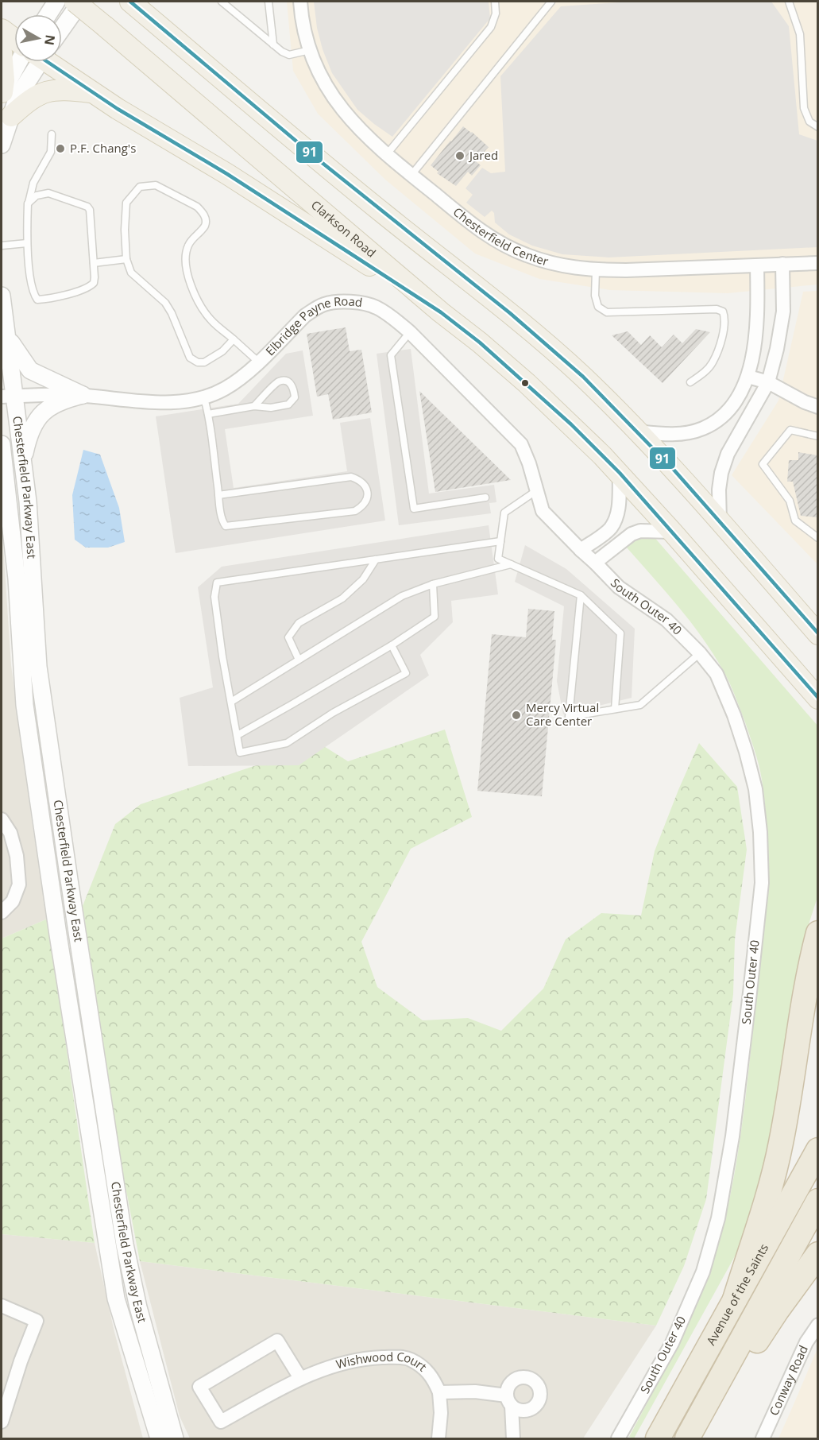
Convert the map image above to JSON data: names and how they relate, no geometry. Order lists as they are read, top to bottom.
{
  "streets": {
    "highway": ["Avenue of the Saints"],
    "main road": ["Clarkson Road"],
    "street": [
      "Chesterfield Center",
      "Elbridge Payne Road",
      "Chesterfield Parkway East",
      "South Outer 40",
      "Wishwood Court",
      "Conway Road"
    ]
  },
  "crossings": [
    ["Elbridge Payne Road", "Chesterfield Parkway East"],
    ["Elbridge Payne Road", "South Outer 40"]
  ],
  "places": ["P.F. Chang's", "Jared", "Mercy Virtual Care Center"],
  "lines": ["transit line 91"],
  "north": "right"
}
